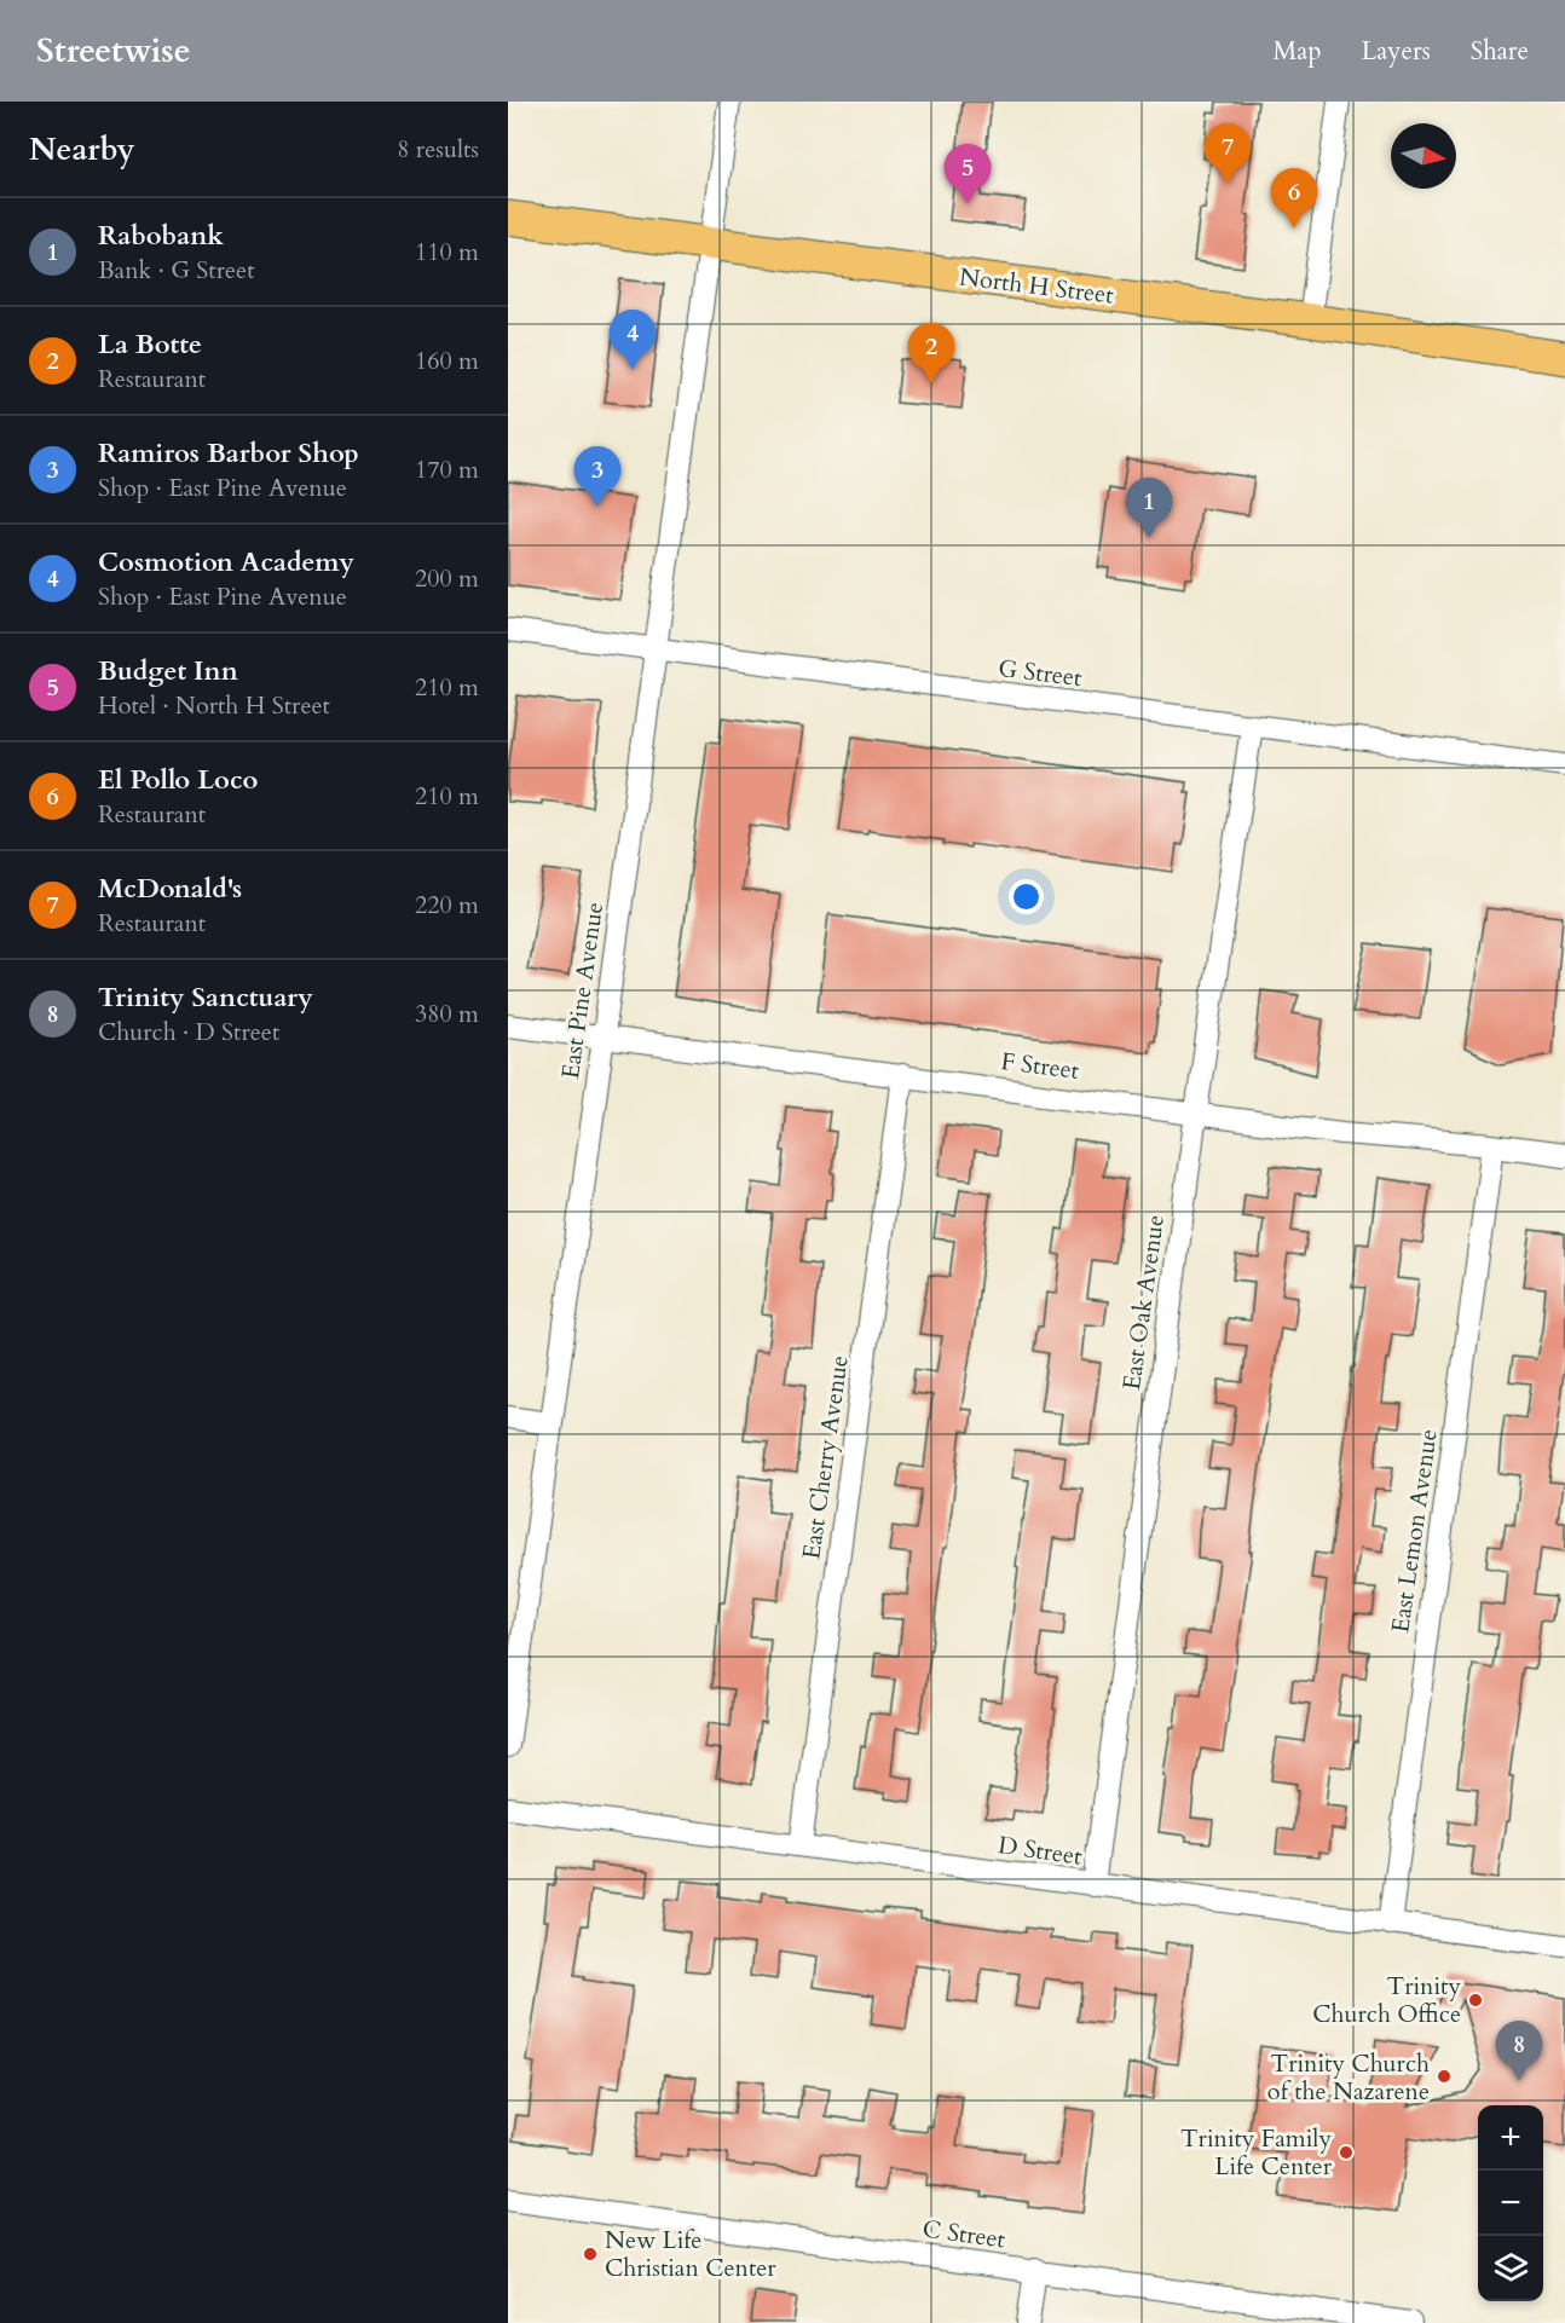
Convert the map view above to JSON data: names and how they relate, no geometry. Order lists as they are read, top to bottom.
{
  "streets": {
    "highway": ["North H Street"],
    "street": [
      "G Street",
      "East Pine Avenue",
      "F Street",
      "East Oak Avenue",
      "East Cherry Avenue",
      "East Lemon Avenue",
      "D Street",
      "C Street"
    ]
  },
  "crossings": [
    ["North H Street", "East Pine Avenue"],
    ["G Street", "East Pine Avenue"],
    ["G Street", "East Oak Avenue"],
    ["East Pine Avenue", "F Street"],
    ["F Street", "East Oak Avenue"],
    ["F Street", "East Cherry Avenue"],
    ["F Street", "East Lemon Avenue"],
    ["East Oak Avenue", "D Street"],
    ["East Cherry Avenue", "D Street"],
    ["East Lemon Avenue", "D Street"]
  ],
  "places": [
    "Trinity Church Office",
    "Trinity Church of the Nazarene",
    "Trinity Family Life Center",
    "New Life Christian Center"
  ],
  "north": "right",
  "page": {
    "header": "Streetwise",
    "nav": ["Map", "Layers", "Share"],
    "heading": ["Nearby", "8 results"],
    "pins": [
      "7",
      "5",
      "6",
      "4",
      "2",
      "3",
      "1",
      "8"
    ],
    "list": [
      {
        "mark": "1",
        "name": "Rabobank",
        "note": "Bank · G Street",
        "value": "110 m"
      },
      {
        "mark": "2",
        "name": "La Botte",
        "note": "Restaurant",
        "value": "160 m"
      },
      {
        "mark": "3",
        "name": "Ramiros Barbor Shop",
        "note": "Shop · East Pine Avenue",
        "value": "170 m"
      },
      {
        "mark": "4",
        "name": "Cosmotion Academy",
        "note": "Shop · East Pine Avenue",
        "value": "200 m"
      },
      {
        "mark": "5",
        "name": "Budget Inn",
        "note": "Hotel · North H Street",
        "value": "210 m"
      },
      {
        "mark": "6",
        "name": "El Pollo Loco",
        "note": "Restaurant",
        "value": "210 m"
      },
      {
        "mark": "7",
        "name": "McDonald's",
        "note": "Restaurant",
        "value": "220 m"
      },
      {
        "mark": "8",
        "name": "Trinity Sanctuary",
        "note": "Church · D Street",
        "value": "380 m"
      }
    ],
    "map_buttons": ["+", "−"]
  }
}
